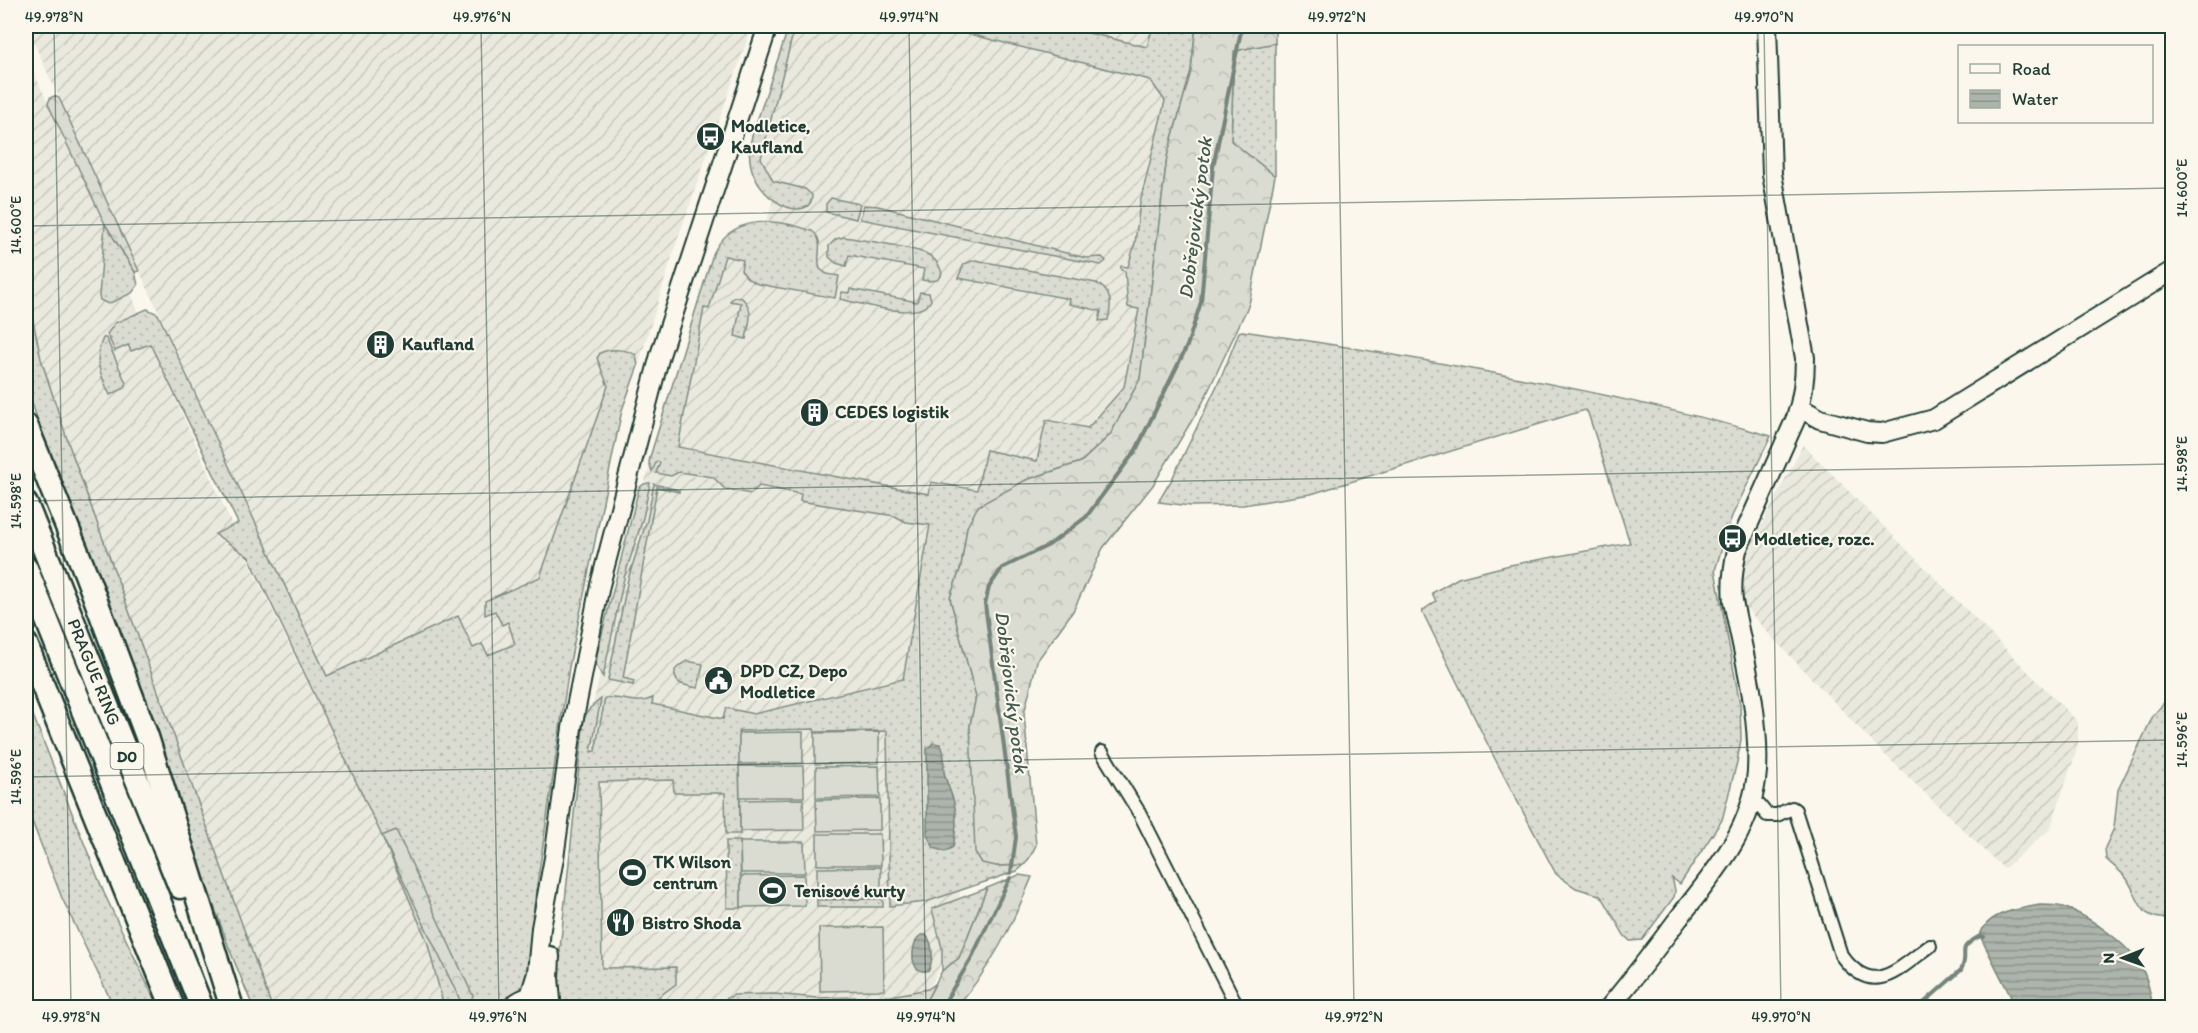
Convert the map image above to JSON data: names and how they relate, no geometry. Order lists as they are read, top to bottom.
{
  "streets": {
    "highway": ["PRAGUE RING", "D0"]
  },
  "crossings": [
    ["PRAGUE RING", "D0"]
  ],
  "water": ["Dobřejovický potok"],
  "places": {
    "bus stop": ["Modletice, Kaufland", "Modletice, rozc."],
    "building": ["Kaufland", "CEDES logistik"],
    "public building": ["DPD CZ, Depo Modletice"],
    "sports": ["TK Wilson centrum", "Tenisové kurty"],
    "restaurant": ["Bistro Shoda"]
  },
  "legend": ["Road", "Water"],
  "north": "left",
  "coordinates": [
    "49.978°N",
    "49.976°N",
    "49.974°N",
    "49.972°N",
    "49.970°N",
    "14.600°E",
    "14.598°E",
    "14.596°E"
  ]
}
